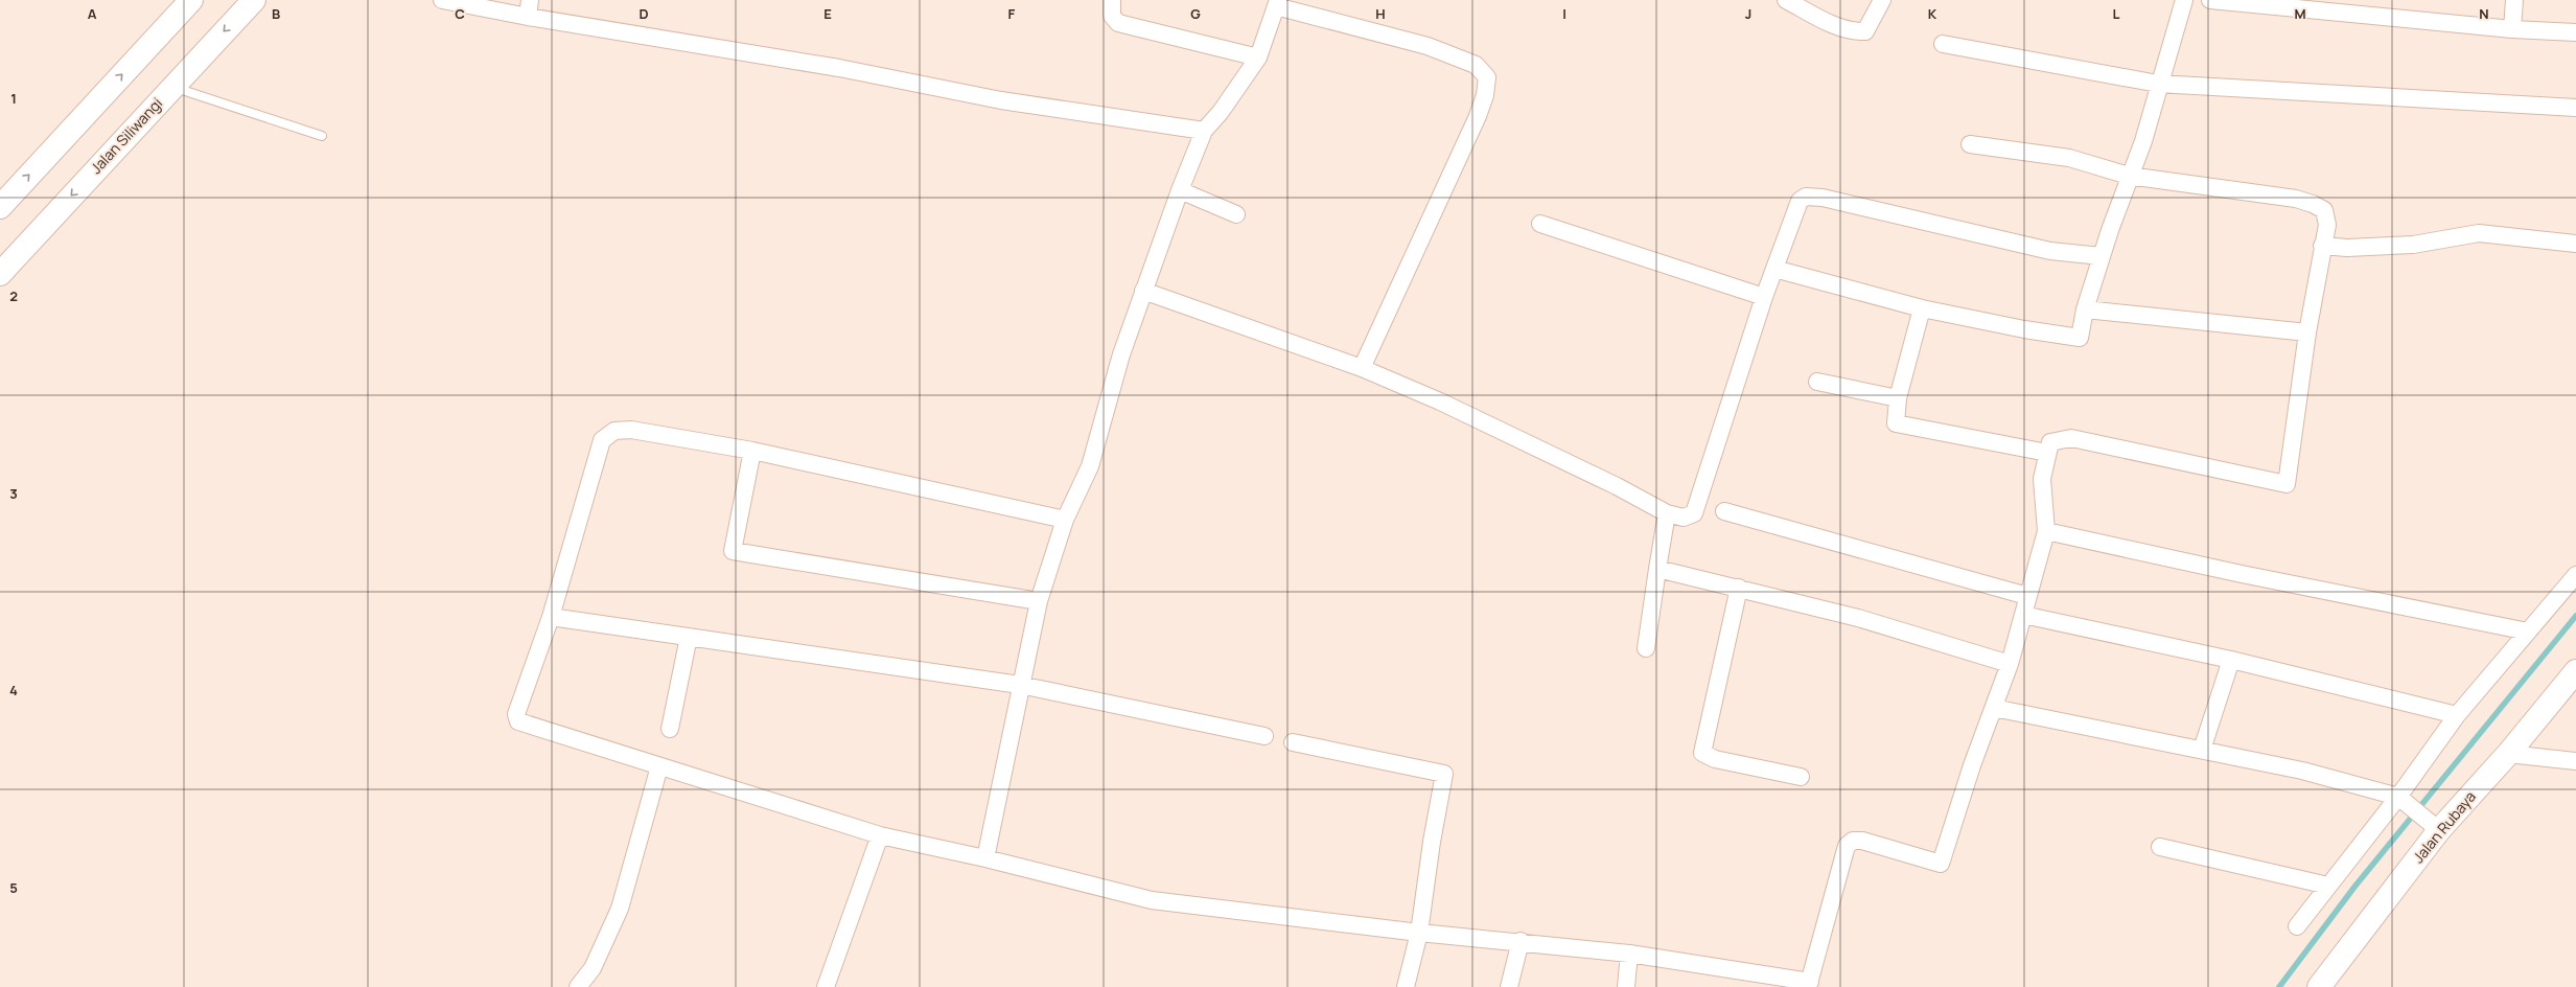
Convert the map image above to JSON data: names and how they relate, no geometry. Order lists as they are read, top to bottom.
{
  "streets": {
    "main road": ["Jalan Siliwangi", "Jalan Rubaya"]
  },
  "grid": {
    "columns": [
      "A",
      "B",
      "C",
      "D",
      "E",
      "F",
      "G",
      "H",
      "I",
      "J",
      "K",
      "L",
      "M",
      "N"
    ],
    "rows": [
      "1",
      "2",
      "3",
      "4",
      "5"
    ]
  }
}
